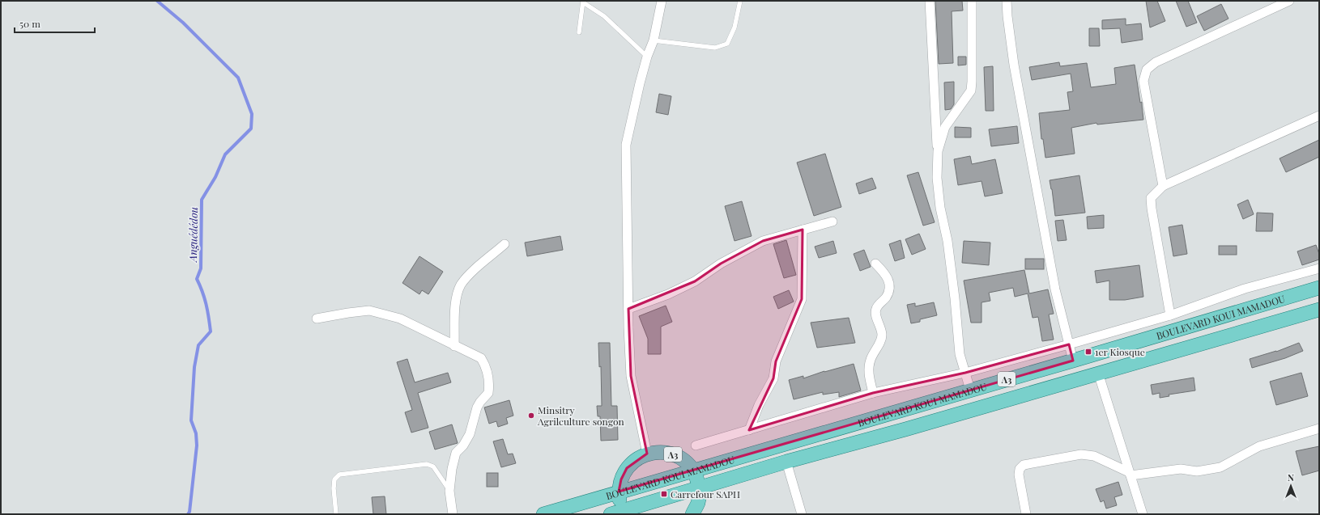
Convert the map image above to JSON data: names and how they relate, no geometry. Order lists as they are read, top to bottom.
{
  "streets": {
    "main road": ["BOULEVARD KOUI MAMADOU", "A3"]
  },
  "crossings": [
    ["BOULEVARD KOUI MAMADOU", "A3"]
  ],
  "water": ["Anguédédou"],
  "places": {
    "transit": ["1er Kiosque", "Carrefour SAPH"],
    "other": ["Minsitry Agrilculture songon"]
  },
  "scale_bar": "50 m",
  "north": "top"
}
